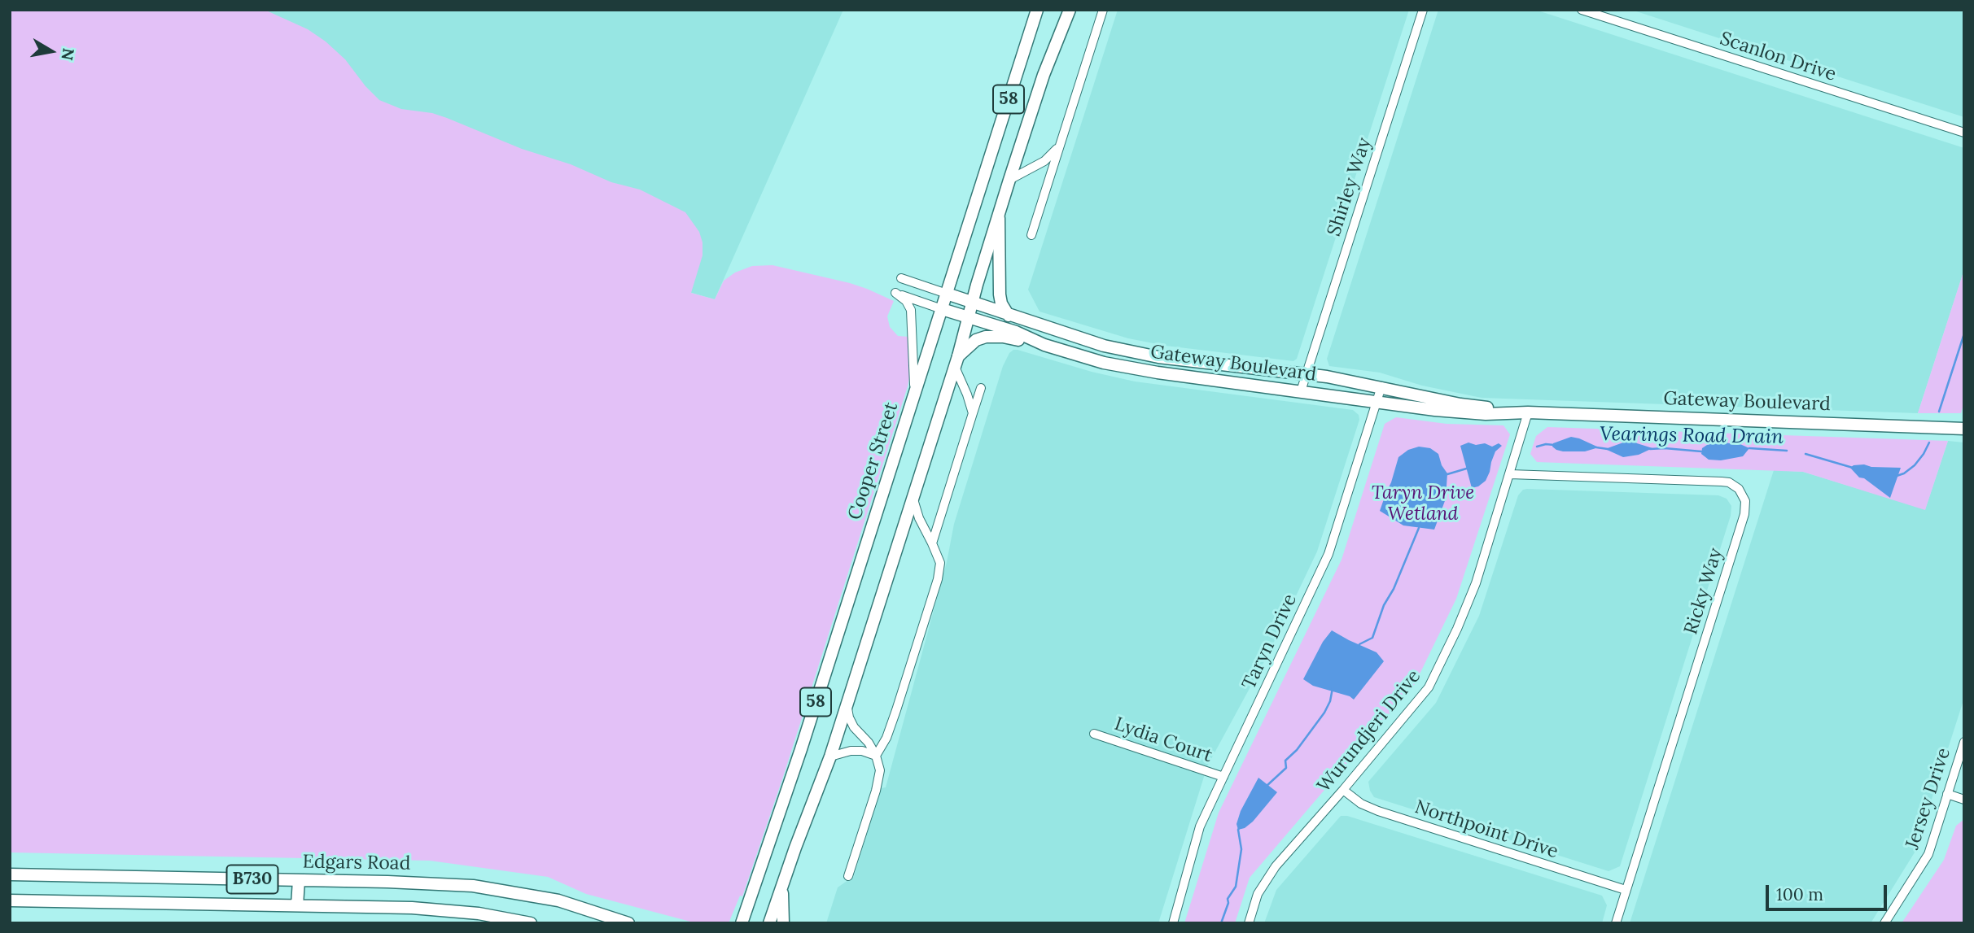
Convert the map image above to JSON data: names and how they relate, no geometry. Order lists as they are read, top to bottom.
{
  "streets": {
    "main road": [
      "58",
      "Gateway Boulevard",
      "Cooper Street",
      "Edgars Road",
      "B730"
    ],
    "street": [
      "Scanlon Drive",
      "Shirley Way",
      "Ricky Way",
      "Taryn Drive",
      "Wurundjeri Drive",
      "Lydia Court",
      "Jersey Drive",
      "Northpoint Drive"
    ]
  },
  "crossings": [
    ["58", "Gateway Boulevard"],
    ["Shirley Way", "Gateway Boulevard"],
    ["Gateway Boulevard", "Cooper Street"],
    ["Gateway Boulevard", "Taryn Drive"],
    ["Gateway Boulevard", "Wurundjeri Drive"],
    ["Ricky Way", "Wurundjeri Drive"],
    ["Ricky Way", "Northpoint Drive"],
    ["Taryn Drive", "Lydia Court"],
    ["Wurundjeri Drive", "Northpoint Drive"]
  ],
  "water": ["Vearings Road Drain"],
  "parks": ["Taryn Drive Wetland"],
  "scale_bar": "100 m",
  "north": "right"
}
